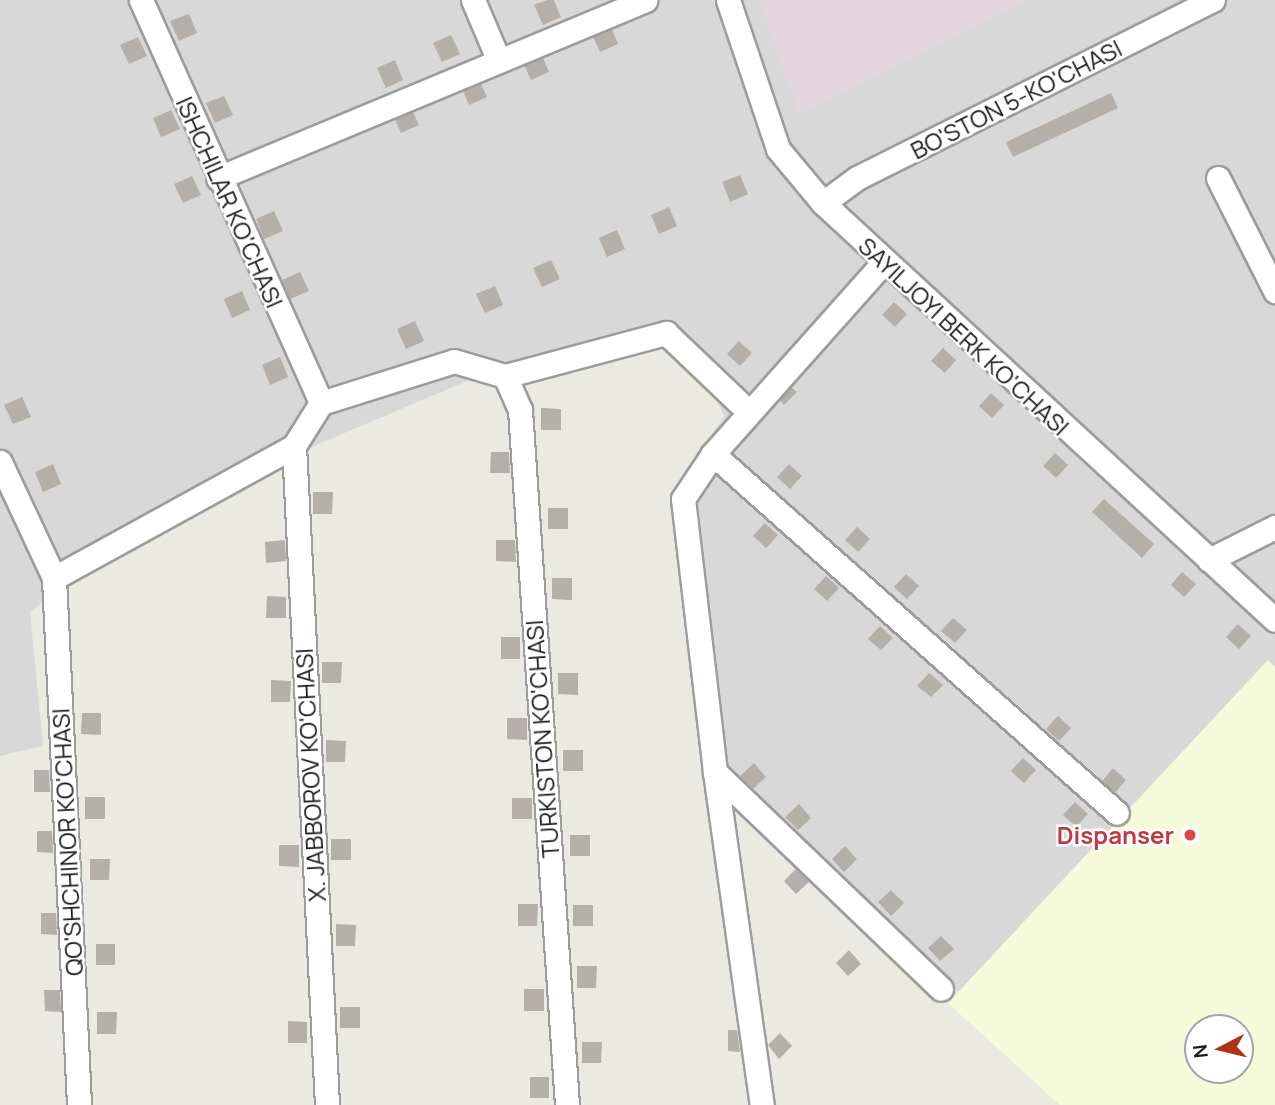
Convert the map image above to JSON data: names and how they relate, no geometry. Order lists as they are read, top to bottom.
{
  "streets": {
    "street": [
      "BO'STON 5-KO'CHASI",
      "ISHCHILAR KO'CHASI",
      "SAYILJOYI BERK KO'CHASI",
      "TURKISTON KO'CHASI",
      "X. JABBOROV KO'CHASI",
      "QO'SHCHINOR KO'CHASI"
    ]
  },
  "crossings": [
    ["BO'STON 5-KO'CHASI", "SAYILJOYI BERK KO'CHASI"]
  ],
  "places": ["Dispanser"],
  "north": "left"
}
